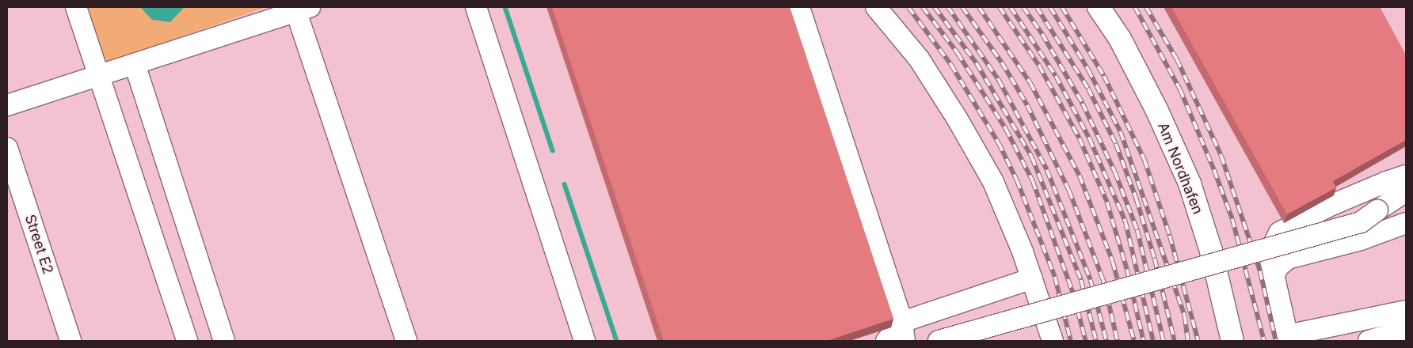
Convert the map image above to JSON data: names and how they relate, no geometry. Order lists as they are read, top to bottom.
{
  "streets": {
    "main road": ["Am Nordhafen"],
    "lane": ["Street E2"]
  }
}
